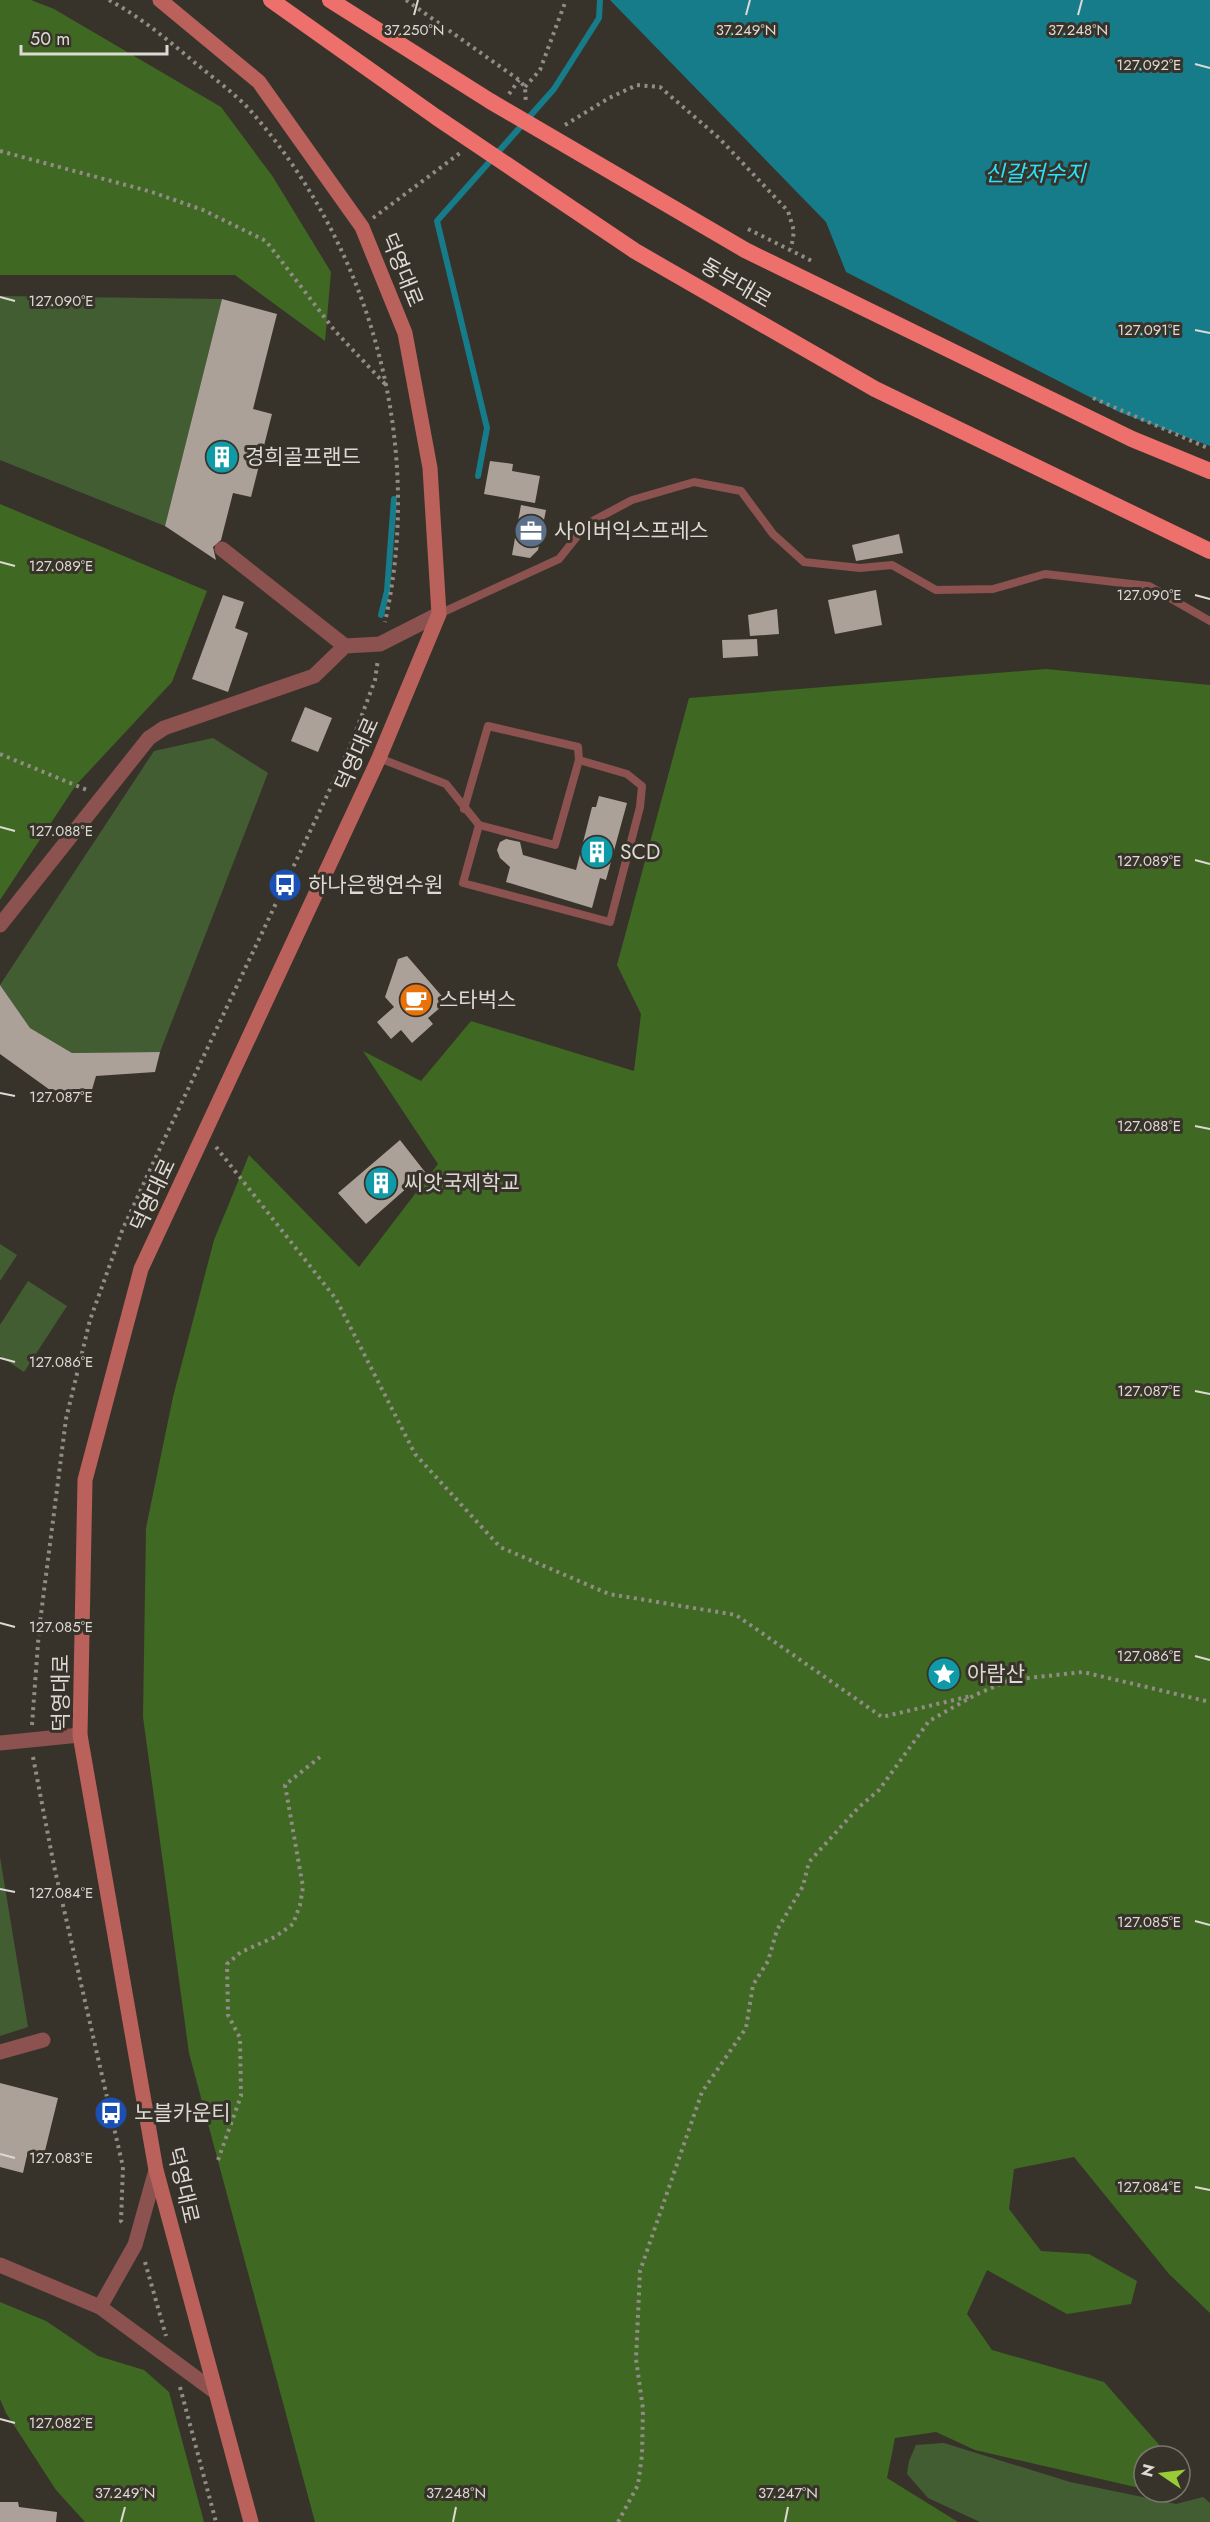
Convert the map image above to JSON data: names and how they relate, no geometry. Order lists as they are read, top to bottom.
{
  "streets": {
    "highway": ["동부대로"],
    "main road": ["덕영대로"]
  },
  "water": ["신갈저수지"],
  "places": {
    "building": ["경희골프랜드", "SCD", "씨앗국제학교"],
    "office": ["사이버익스프레스"],
    "bus stop": ["하나은행연수원", "노블카운티"],
    "cafe": ["스타벅스"],
    "place": ["아람산"]
  },
  "scale_bar": "50 m",
  "north": "left",
  "coordinates": [
    "37.250°N",
    "37.249°N",
    "37.248°N",
    "127.092°E",
    "127.090°E",
    "127.091°E",
    "127.089°E",
    "127.088°E",
    "127.087°E",
    "127.086°E",
    "127.085°E",
    "127.084°E",
    "127.083°E",
    "127.082°E",
    "37.247°N"
  ]
}
